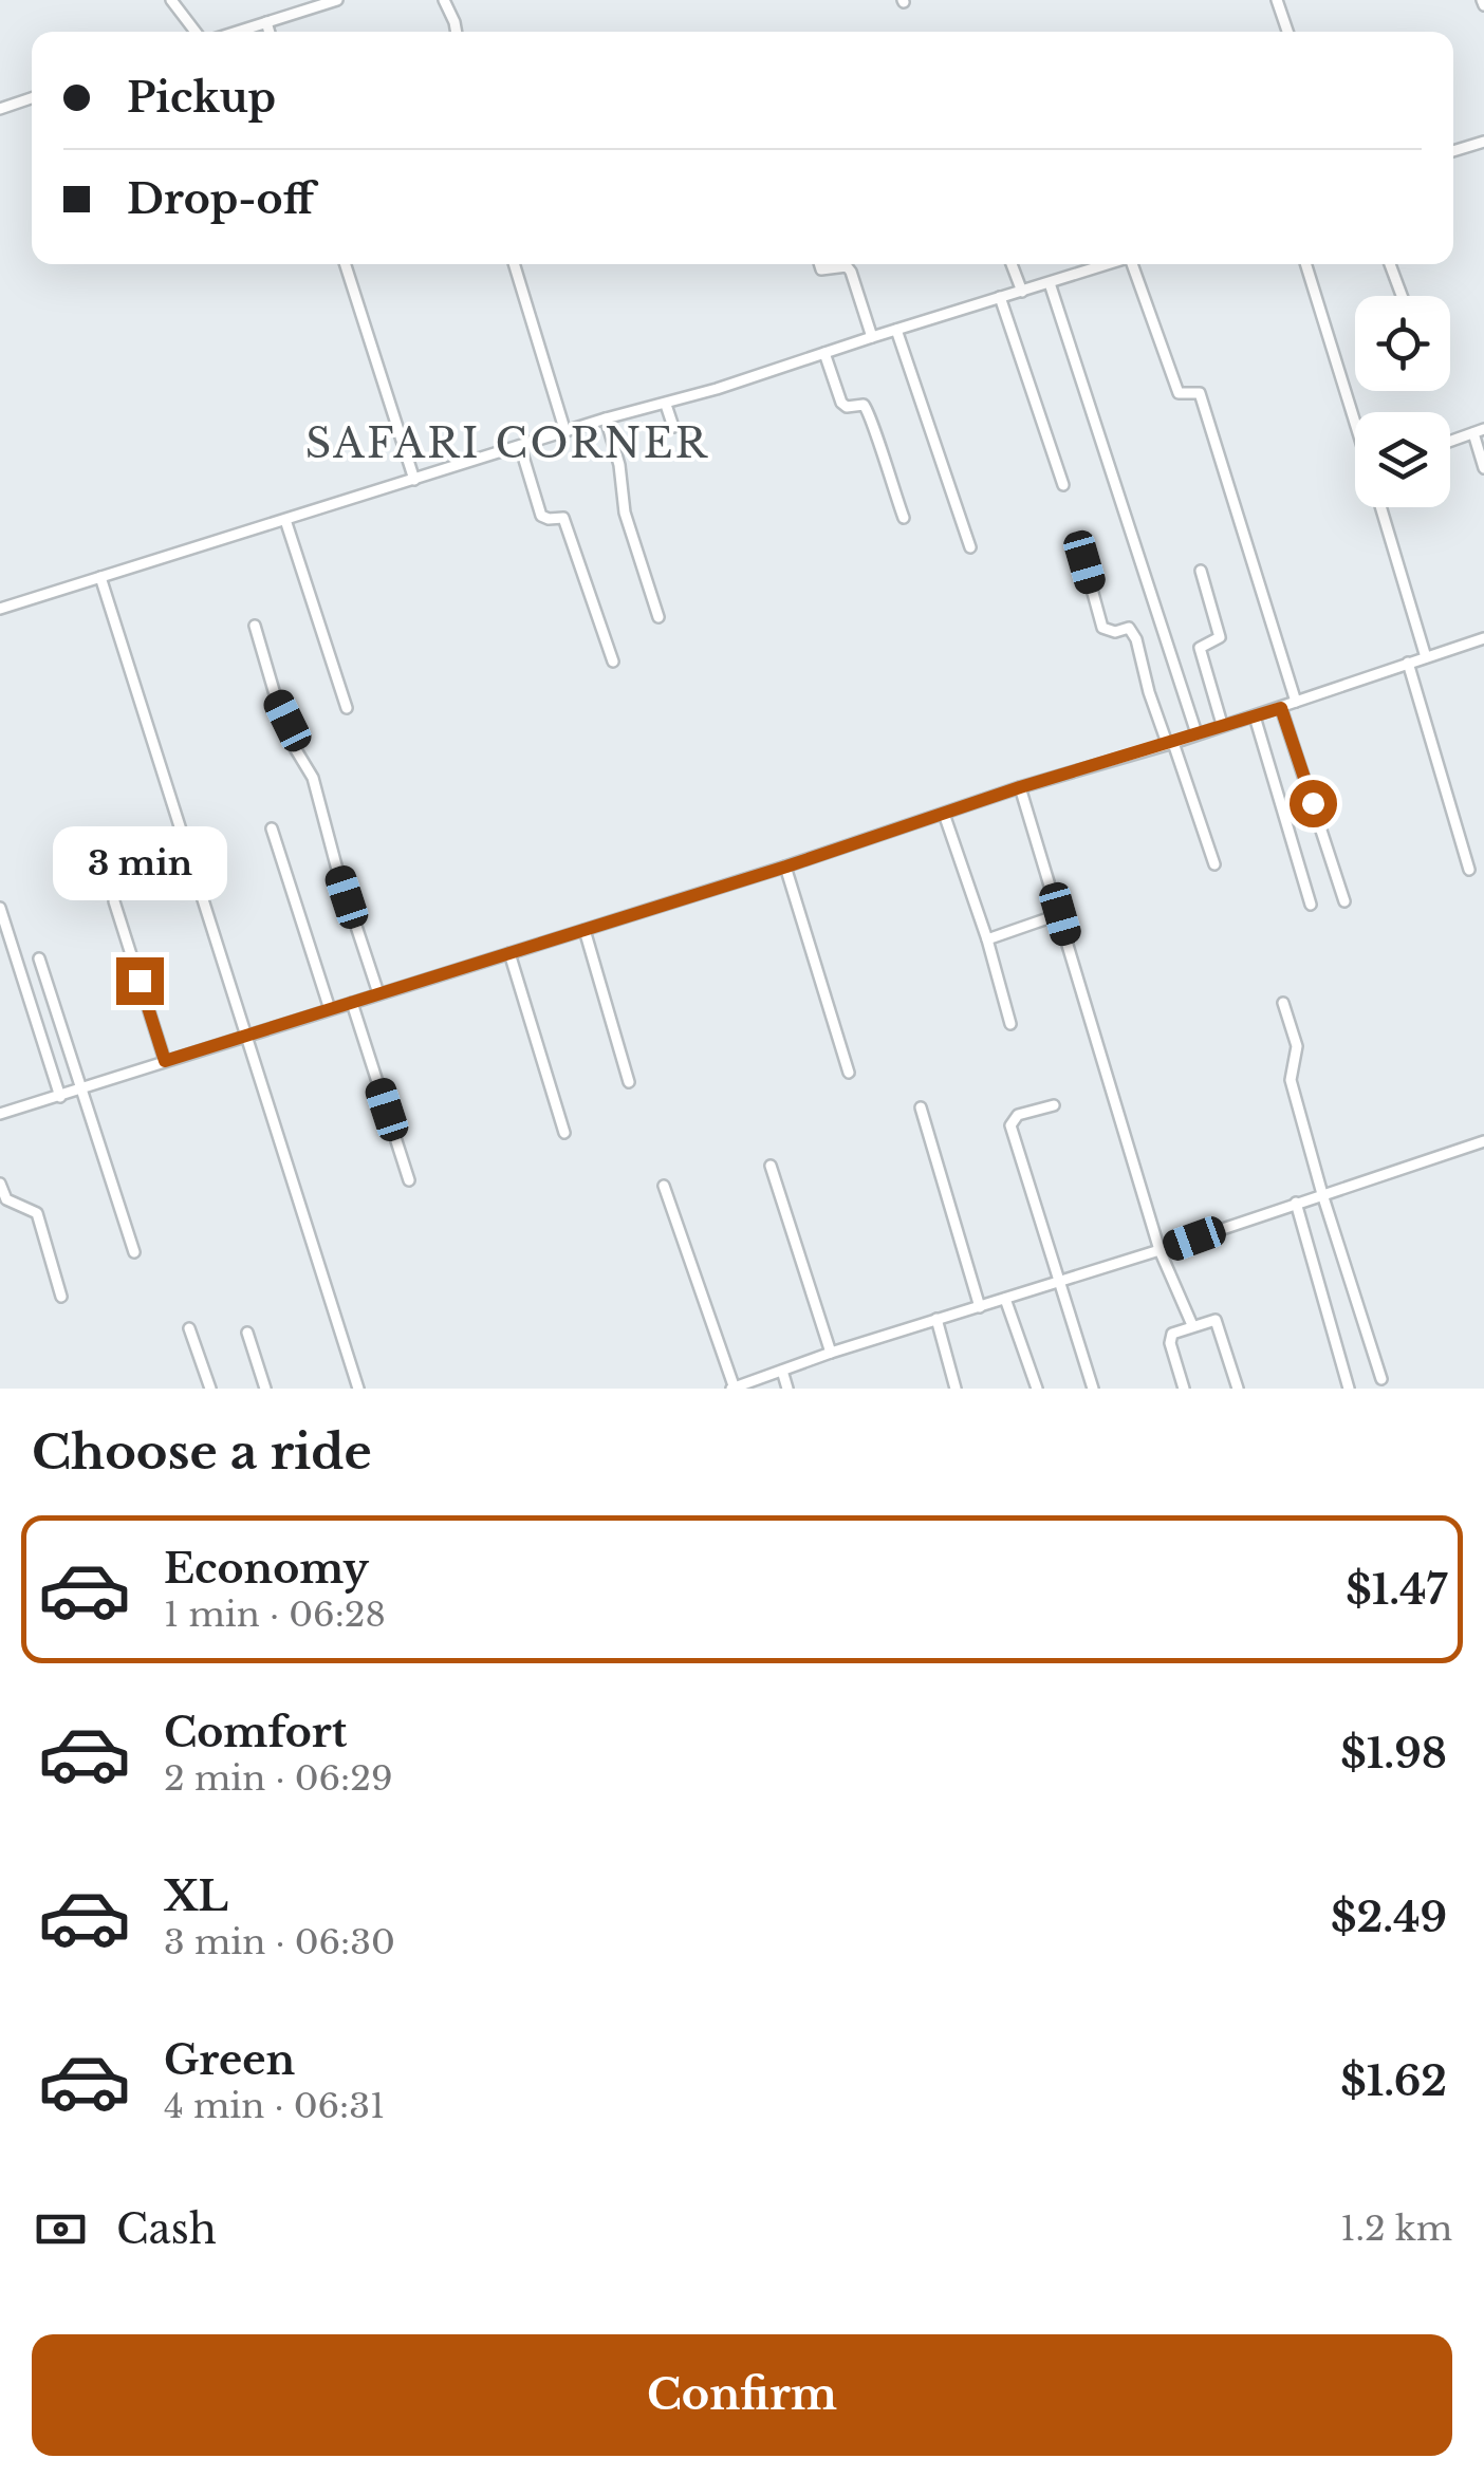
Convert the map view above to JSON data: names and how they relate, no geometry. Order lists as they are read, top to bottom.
{
  "districts": ["SAFARI CORNER"],
  "page": {
    "banner": ["Pickup", "Drop-off"],
    "bubble": "3 min",
    "heading": "Choose a ride",
    "list": [
      {
        "name": "Economy",
        "note": "1 min · 06:28",
        "value": "$1.47"
      },
      {
        "name": "Comfort",
        "note": "2 min · 06:29",
        "value": "$1.98"
      },
      {
        "name": "XL",
        "note": "3 min · 06:30",
        "value": "$2.49"
      },
      {
        "name": "Green",
        "note": "4 min · 06:31",
        "value": "$1.62"
      }
    ],
    "pay": ["Cash", "1.2 km"],
    "buttons": "Confirm"
  }
}
